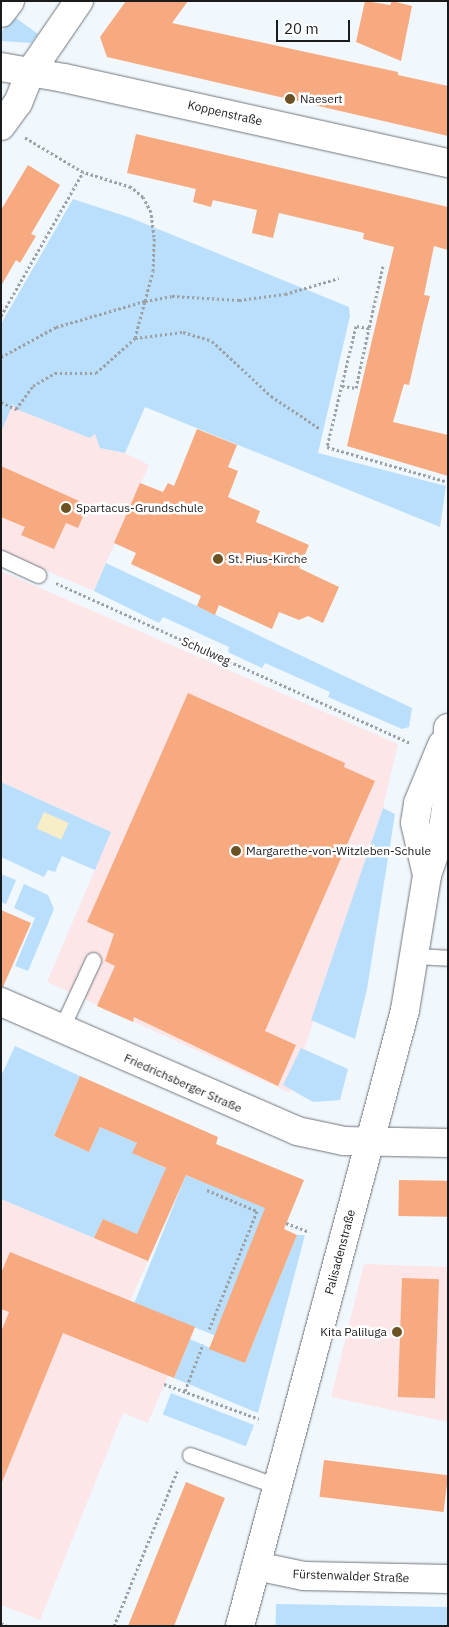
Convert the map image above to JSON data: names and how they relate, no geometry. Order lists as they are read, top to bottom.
{
  "streets": {
    "street": [
      "Koppenstraße",
      "Friedrichsberger Straße",
      "Palisadenstraße",
      "Fürstenwalder Straße"
    ],
    "path": ["Schulweg"]
  },
  "crossings": [
    ["Friedrichsberger Straße", "Palisadenstraße"],
    ["Palisadenstraße", "Fürstenwalder Straße"]
  ],
  "places": [
    "Naesert",
    "Spartacus-Grundschule",
    "St. Pius-Kirche",
    "Margarethe-von-Witzleben-Schule",
    "Kita Paliluga"
  ],
  "scale_bar": "20 m"
}
